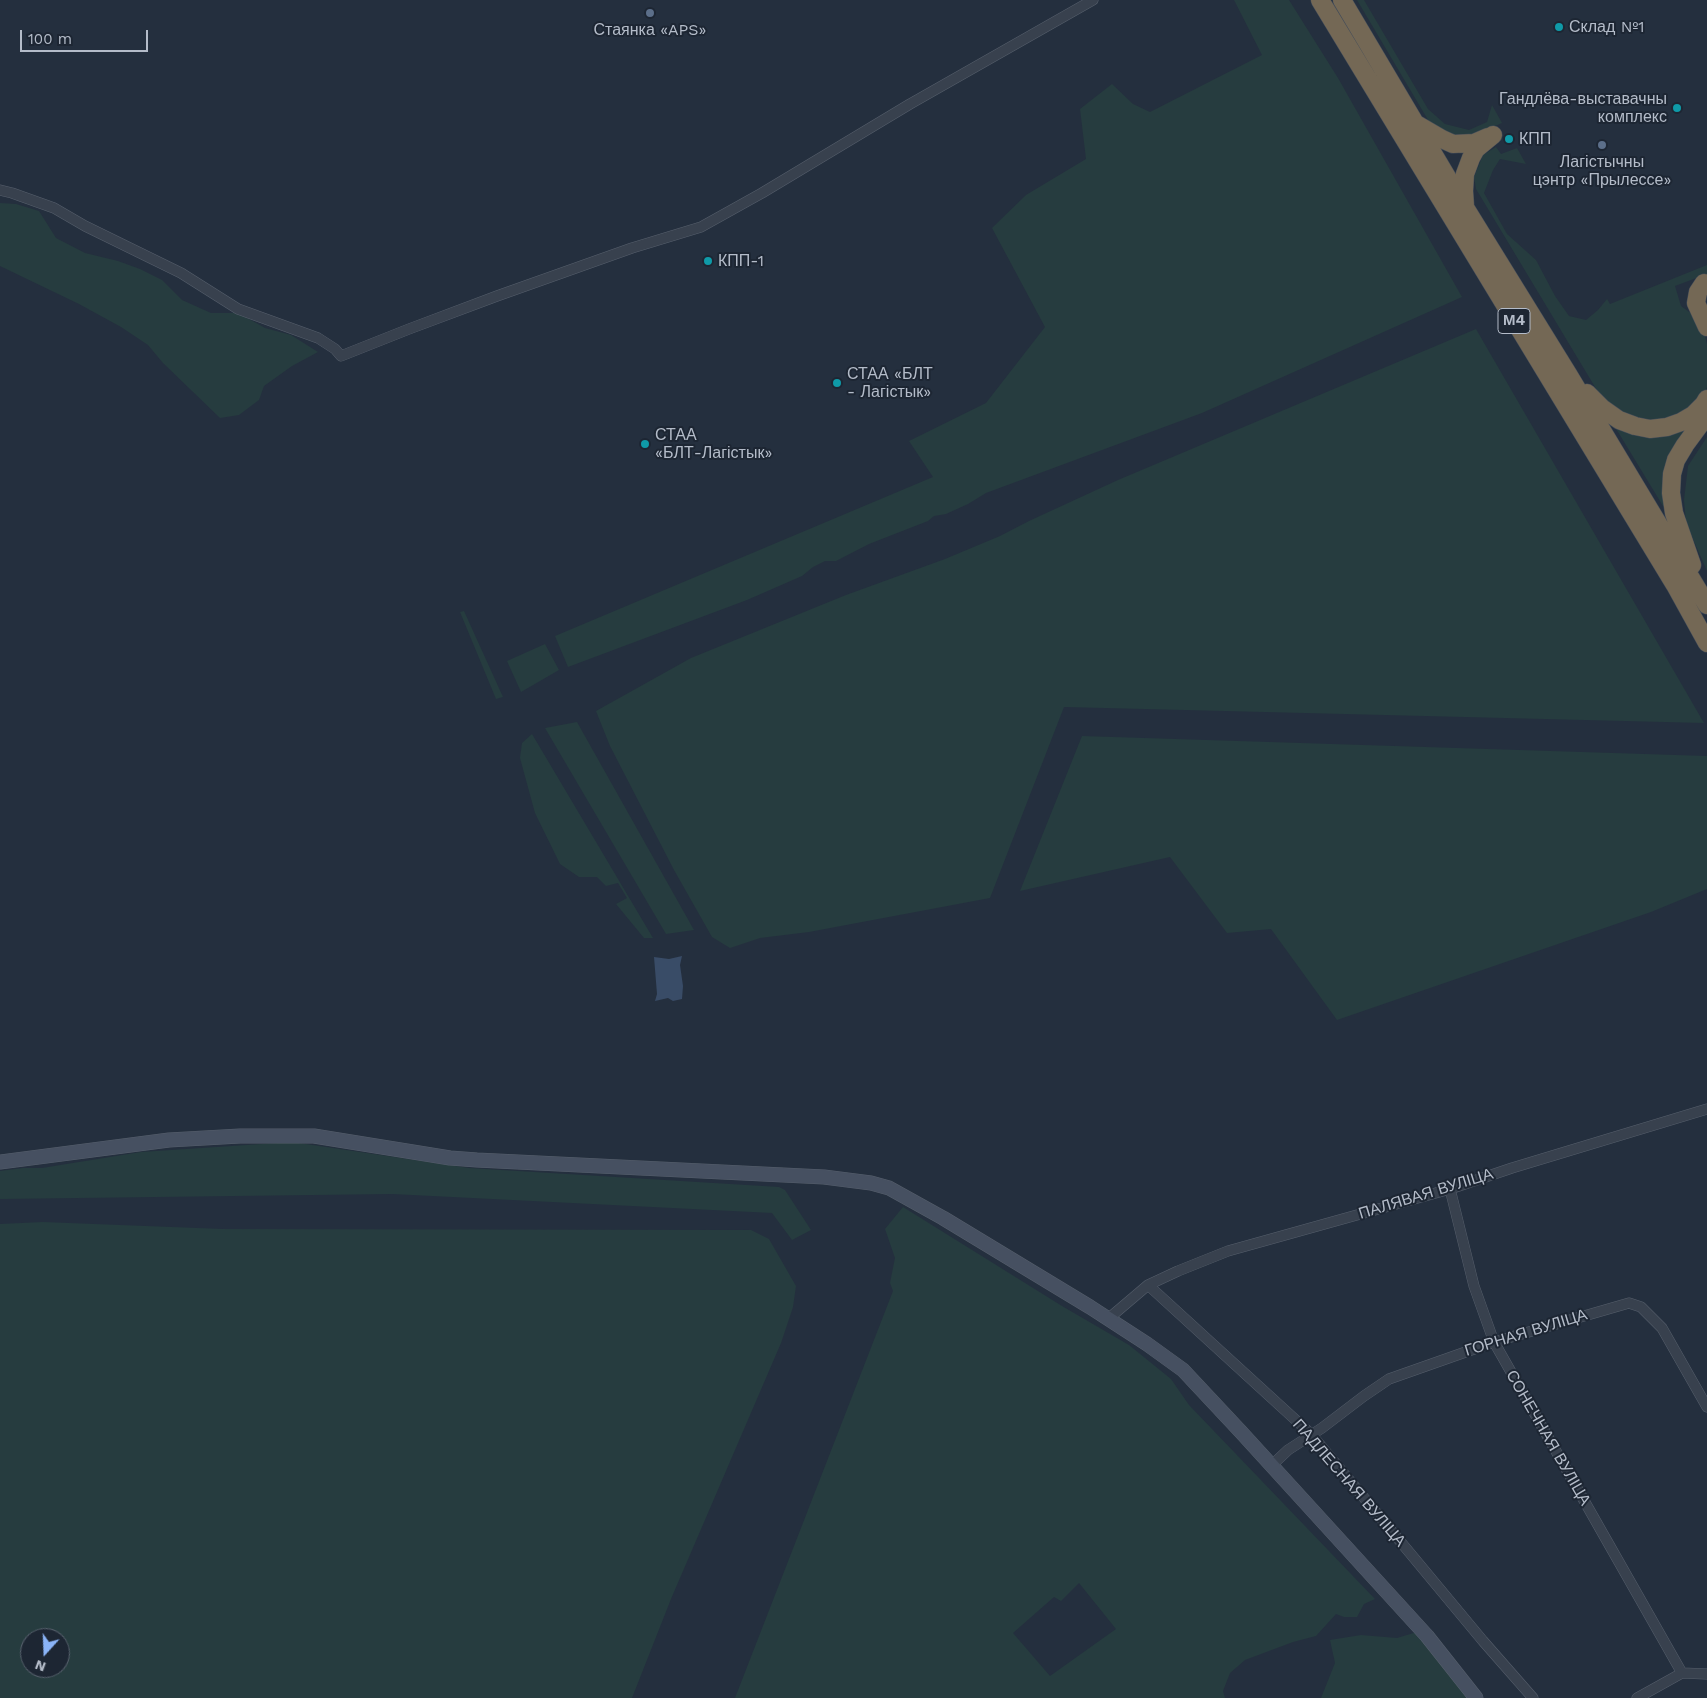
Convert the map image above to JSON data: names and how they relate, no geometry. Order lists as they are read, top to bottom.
{
  "streets": {
    "highway": ["М4"],
    "street": [
      "ПАЛЯВАЯ ВУЛІЦА",
      "ГОРНАЯ ВУЛІЦА",
      "СОНЕЧНАЯ ВУЛІЦА",
      "ПАДЛЕСНАЯ ВУЛІЦА"
    ]
  },
  "crossings": [
    ["ПАЛЯВАЯ ВУЛІЦА", "СОНЕЧНАЯ ВУЛІЦА"],
    ["ПАЛЯВАЯ ВУЛІЦА", "ПАДЛЕСНАЯ ВУЛІЦА"],
    ["ГОРНАЯ ВУЛІЦА", "СОНЕЧНАЯ ВУЛІЦА"],
    ["ГОРНАЯ ВУЛІЦА", "ПАДЛЕСНАЯ ВУЛІЦА"]
  ],
  "places": [
    "Стаянка «APS»",
    "Склад №1",
    "Гандлёва-выставачны комплекс",
    "КПП",
    "Лагістычны цэнтр «Прылессе»",
    "КПП-1",
    "СТАА «БЛТ - Лагістык»",
    "СТАА «БЛТ-Лагістык»"
  ],
  "scale_bar": "100 m",
  "north": "bottom"
}
